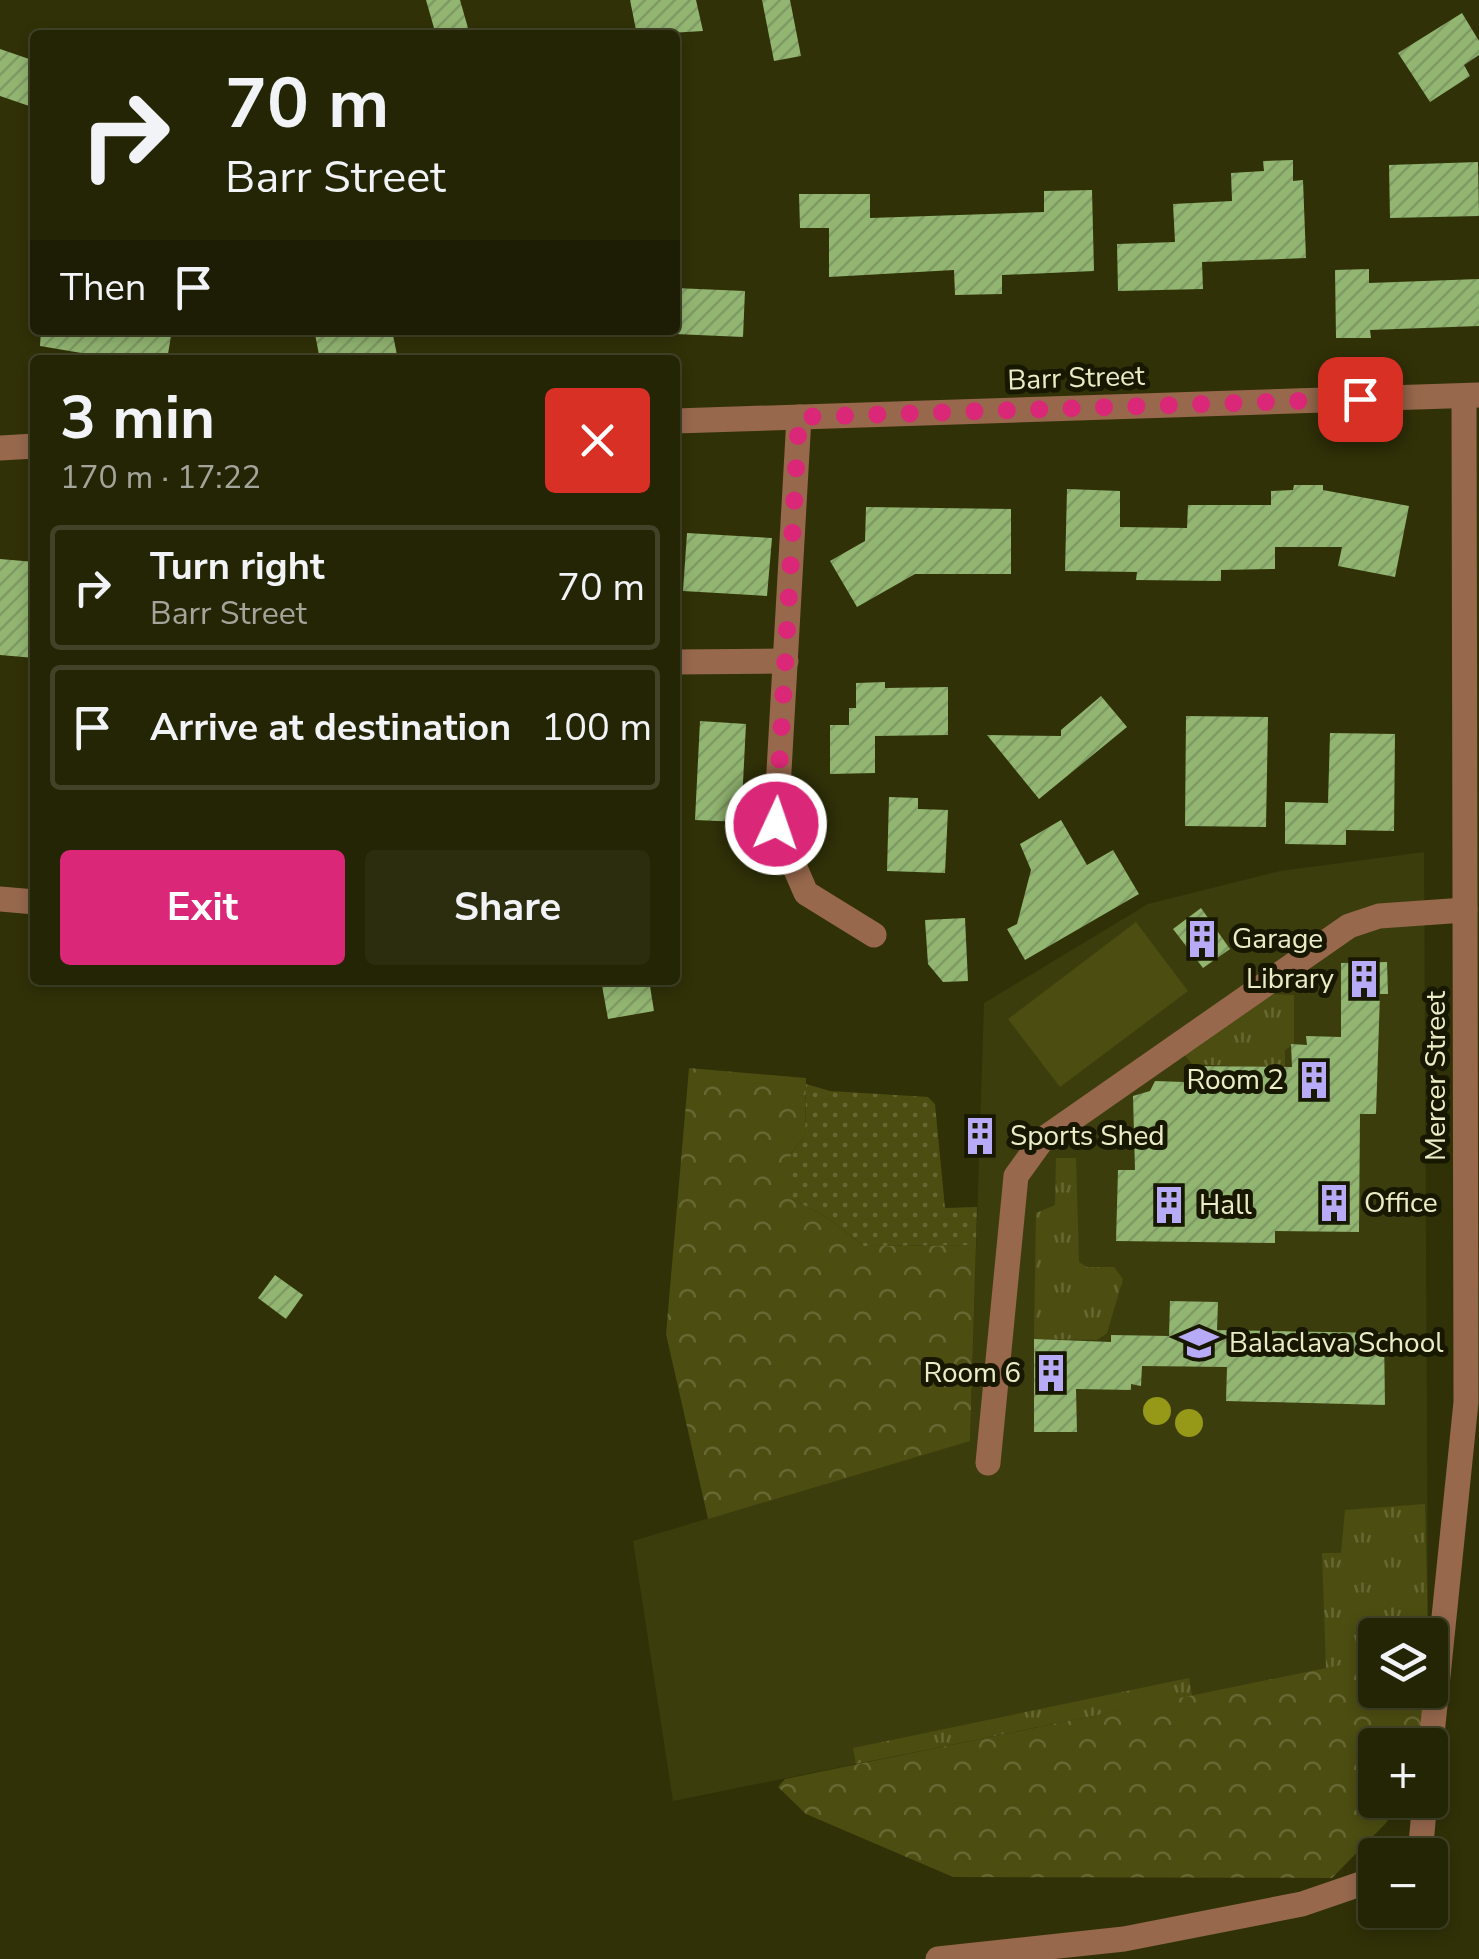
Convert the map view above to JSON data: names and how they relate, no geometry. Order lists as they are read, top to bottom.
{
  "streets": {
    "street": ["Barr Street", "Mercer Street"]
  },
  "crossings": [
    ["Barr Street", "Mercer Street"]
  ],
  "places": {
    "building": [
      "Garage",
      "Library",
      "Room 2",
      "Sports Shed",
      "Office",
      "Hall",
      "Room 6"
    ],
    "school or university": ["Balaclava School"]
  },
  "page": {
    "turn": ["70 m", "Barr Street"],
    "then": "Then",
    "heading": ["3 min", "170 m · 17:22"],
    "list": [
      {
        "name": "Turn right",
        "note": "Barr Street",
        "value": "70 m"
      },
      {
        "name": "Arrive at destination",
        "value": "100 m"
      }
    ],
    "buttons": ["Exit", "Share"],
    "map_buttons": ["+", "−"]
  }
}
